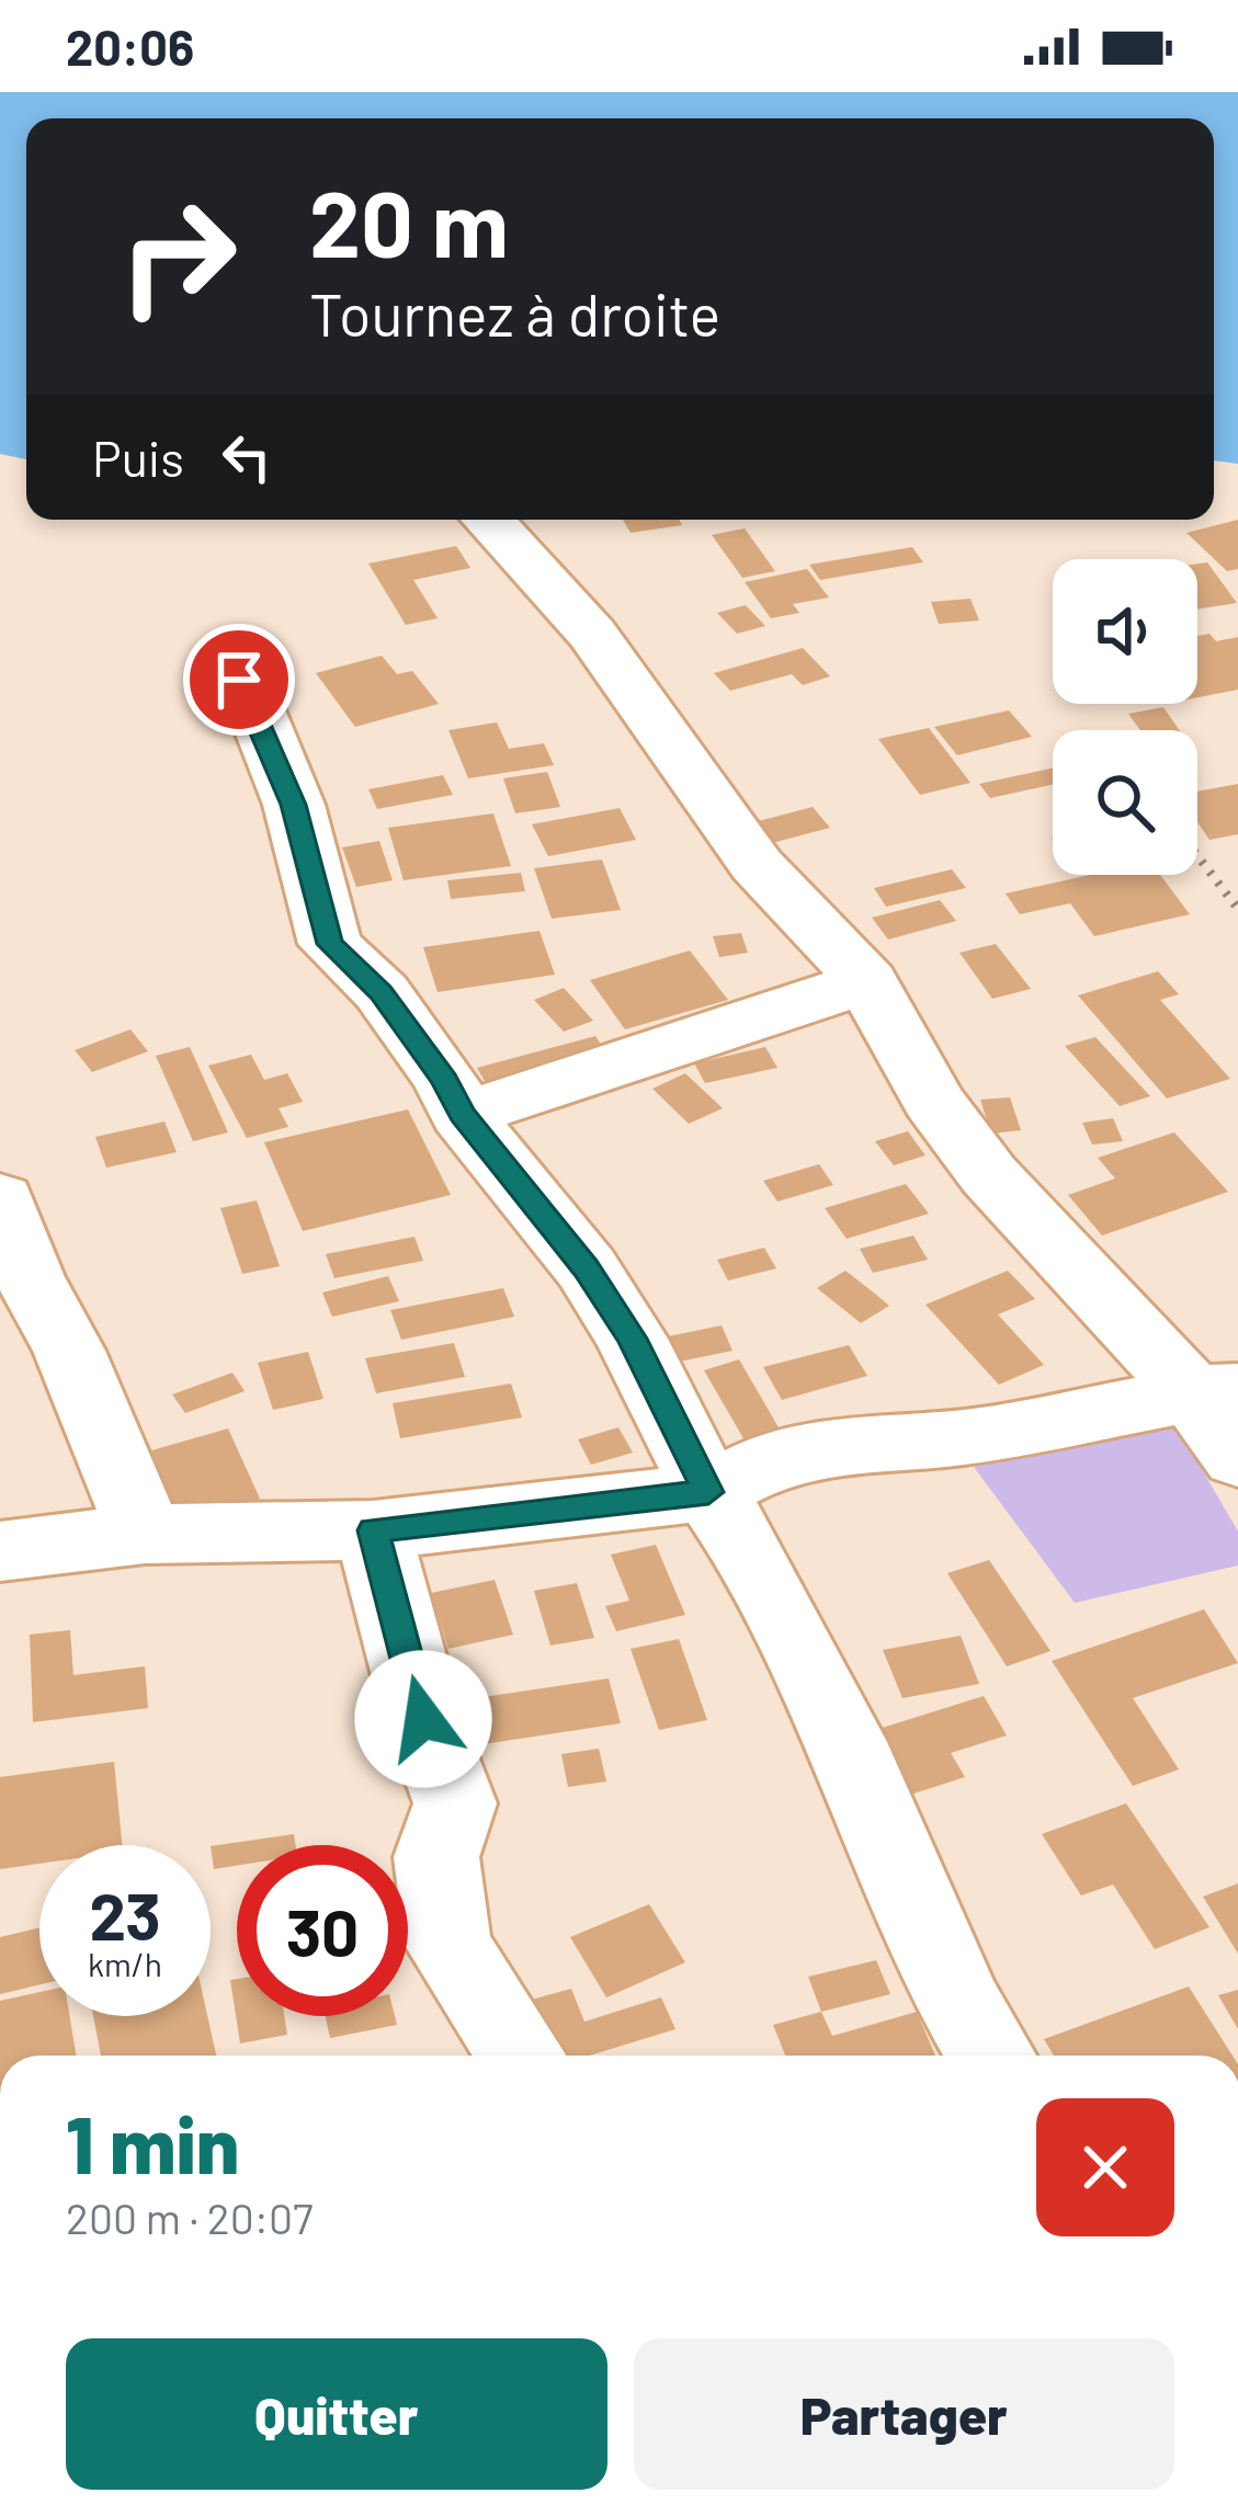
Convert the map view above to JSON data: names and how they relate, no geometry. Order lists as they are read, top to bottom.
{
  "page": {
    "status": "20:06",
    "turn": ["20 m", "Tournez à droite"],
    "then": "Puis",
    "speed": "23 km/h",
    "limit": "30",
    "heading": ["1 min", "200 m · 20:07"],
    "buttons": ["Quitter", "Partager"]
  }
}
